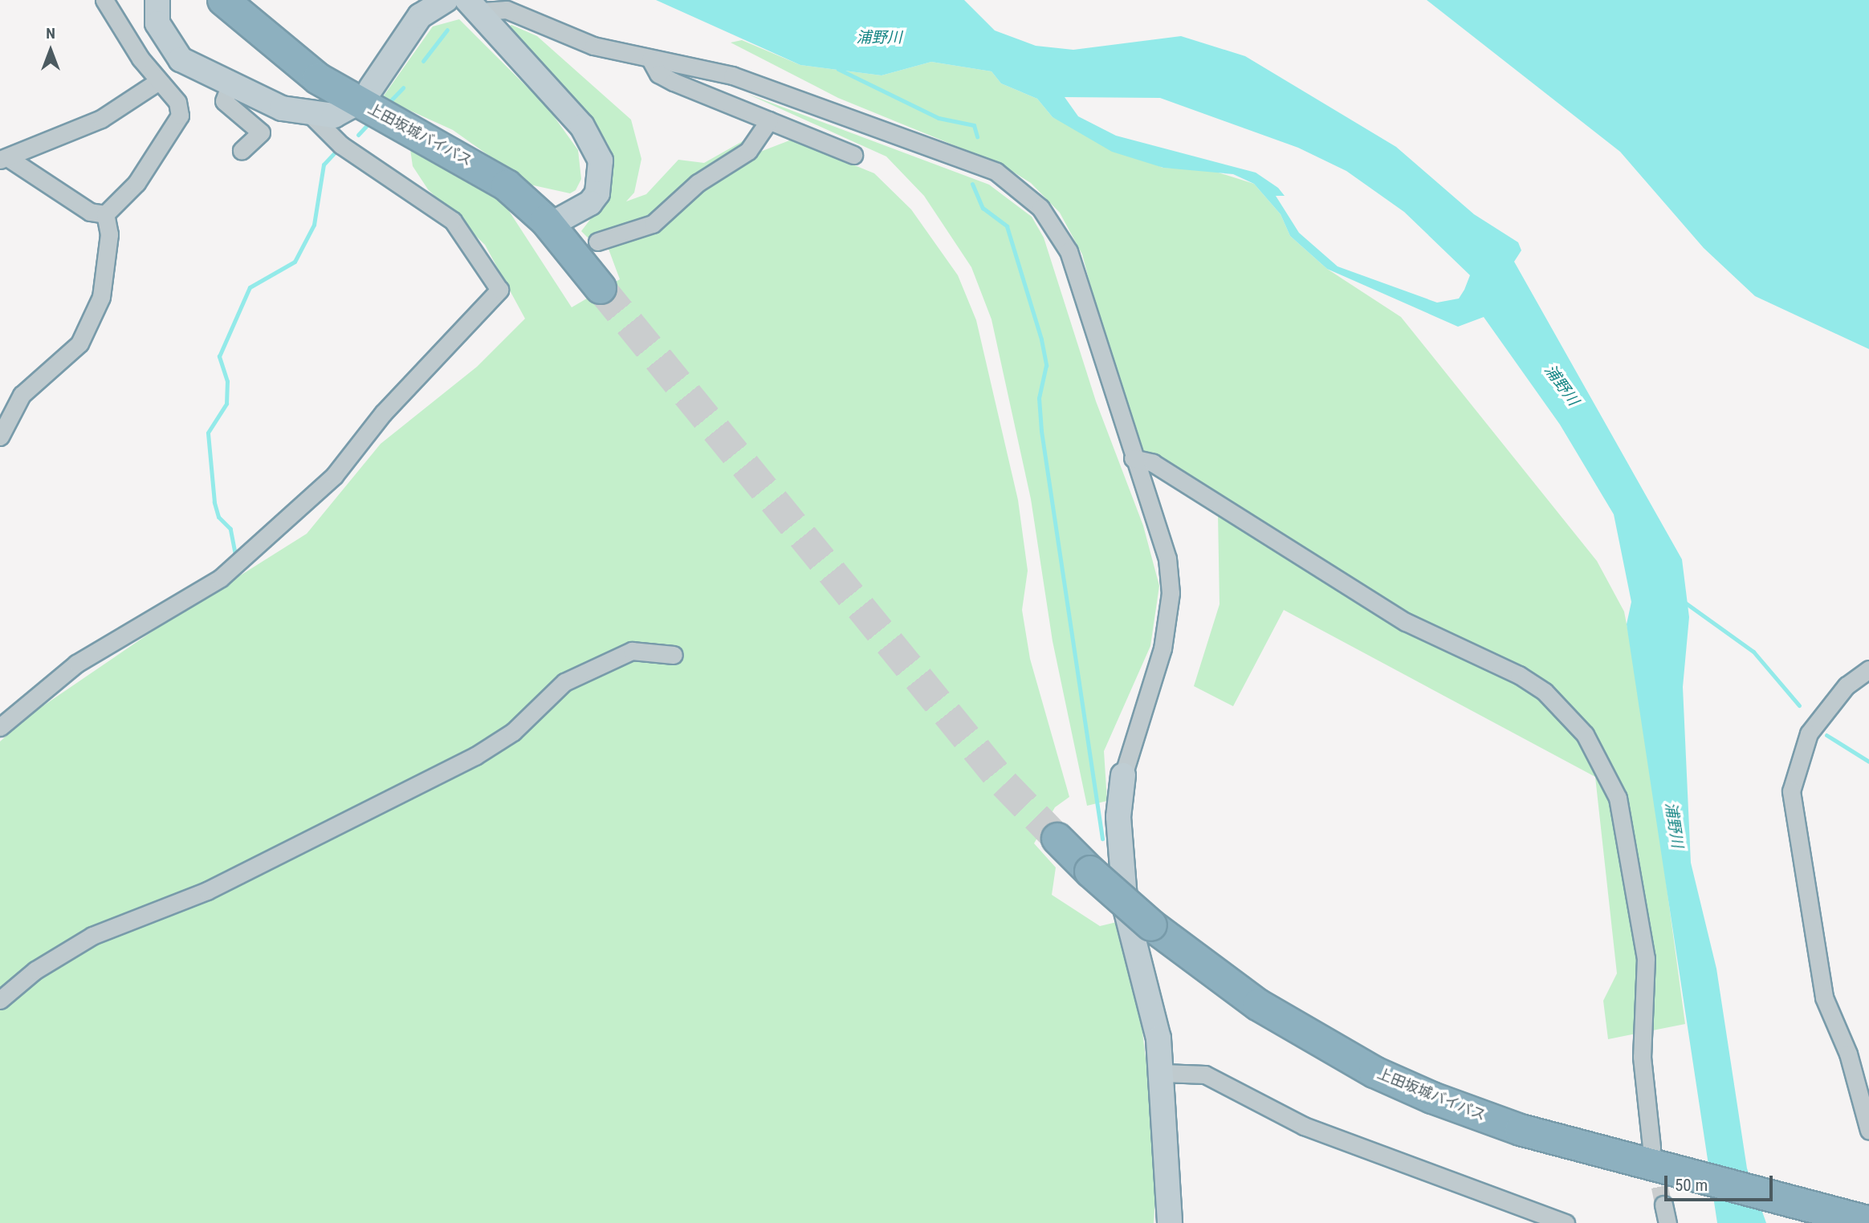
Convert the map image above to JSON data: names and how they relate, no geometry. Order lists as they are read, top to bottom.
{
  "streets": {
    "highway": ["上田坂城バイパス"]
  },
  "water": ["浦野川"],
  "scale_bar": "50 m",
  "north": "top"
}
